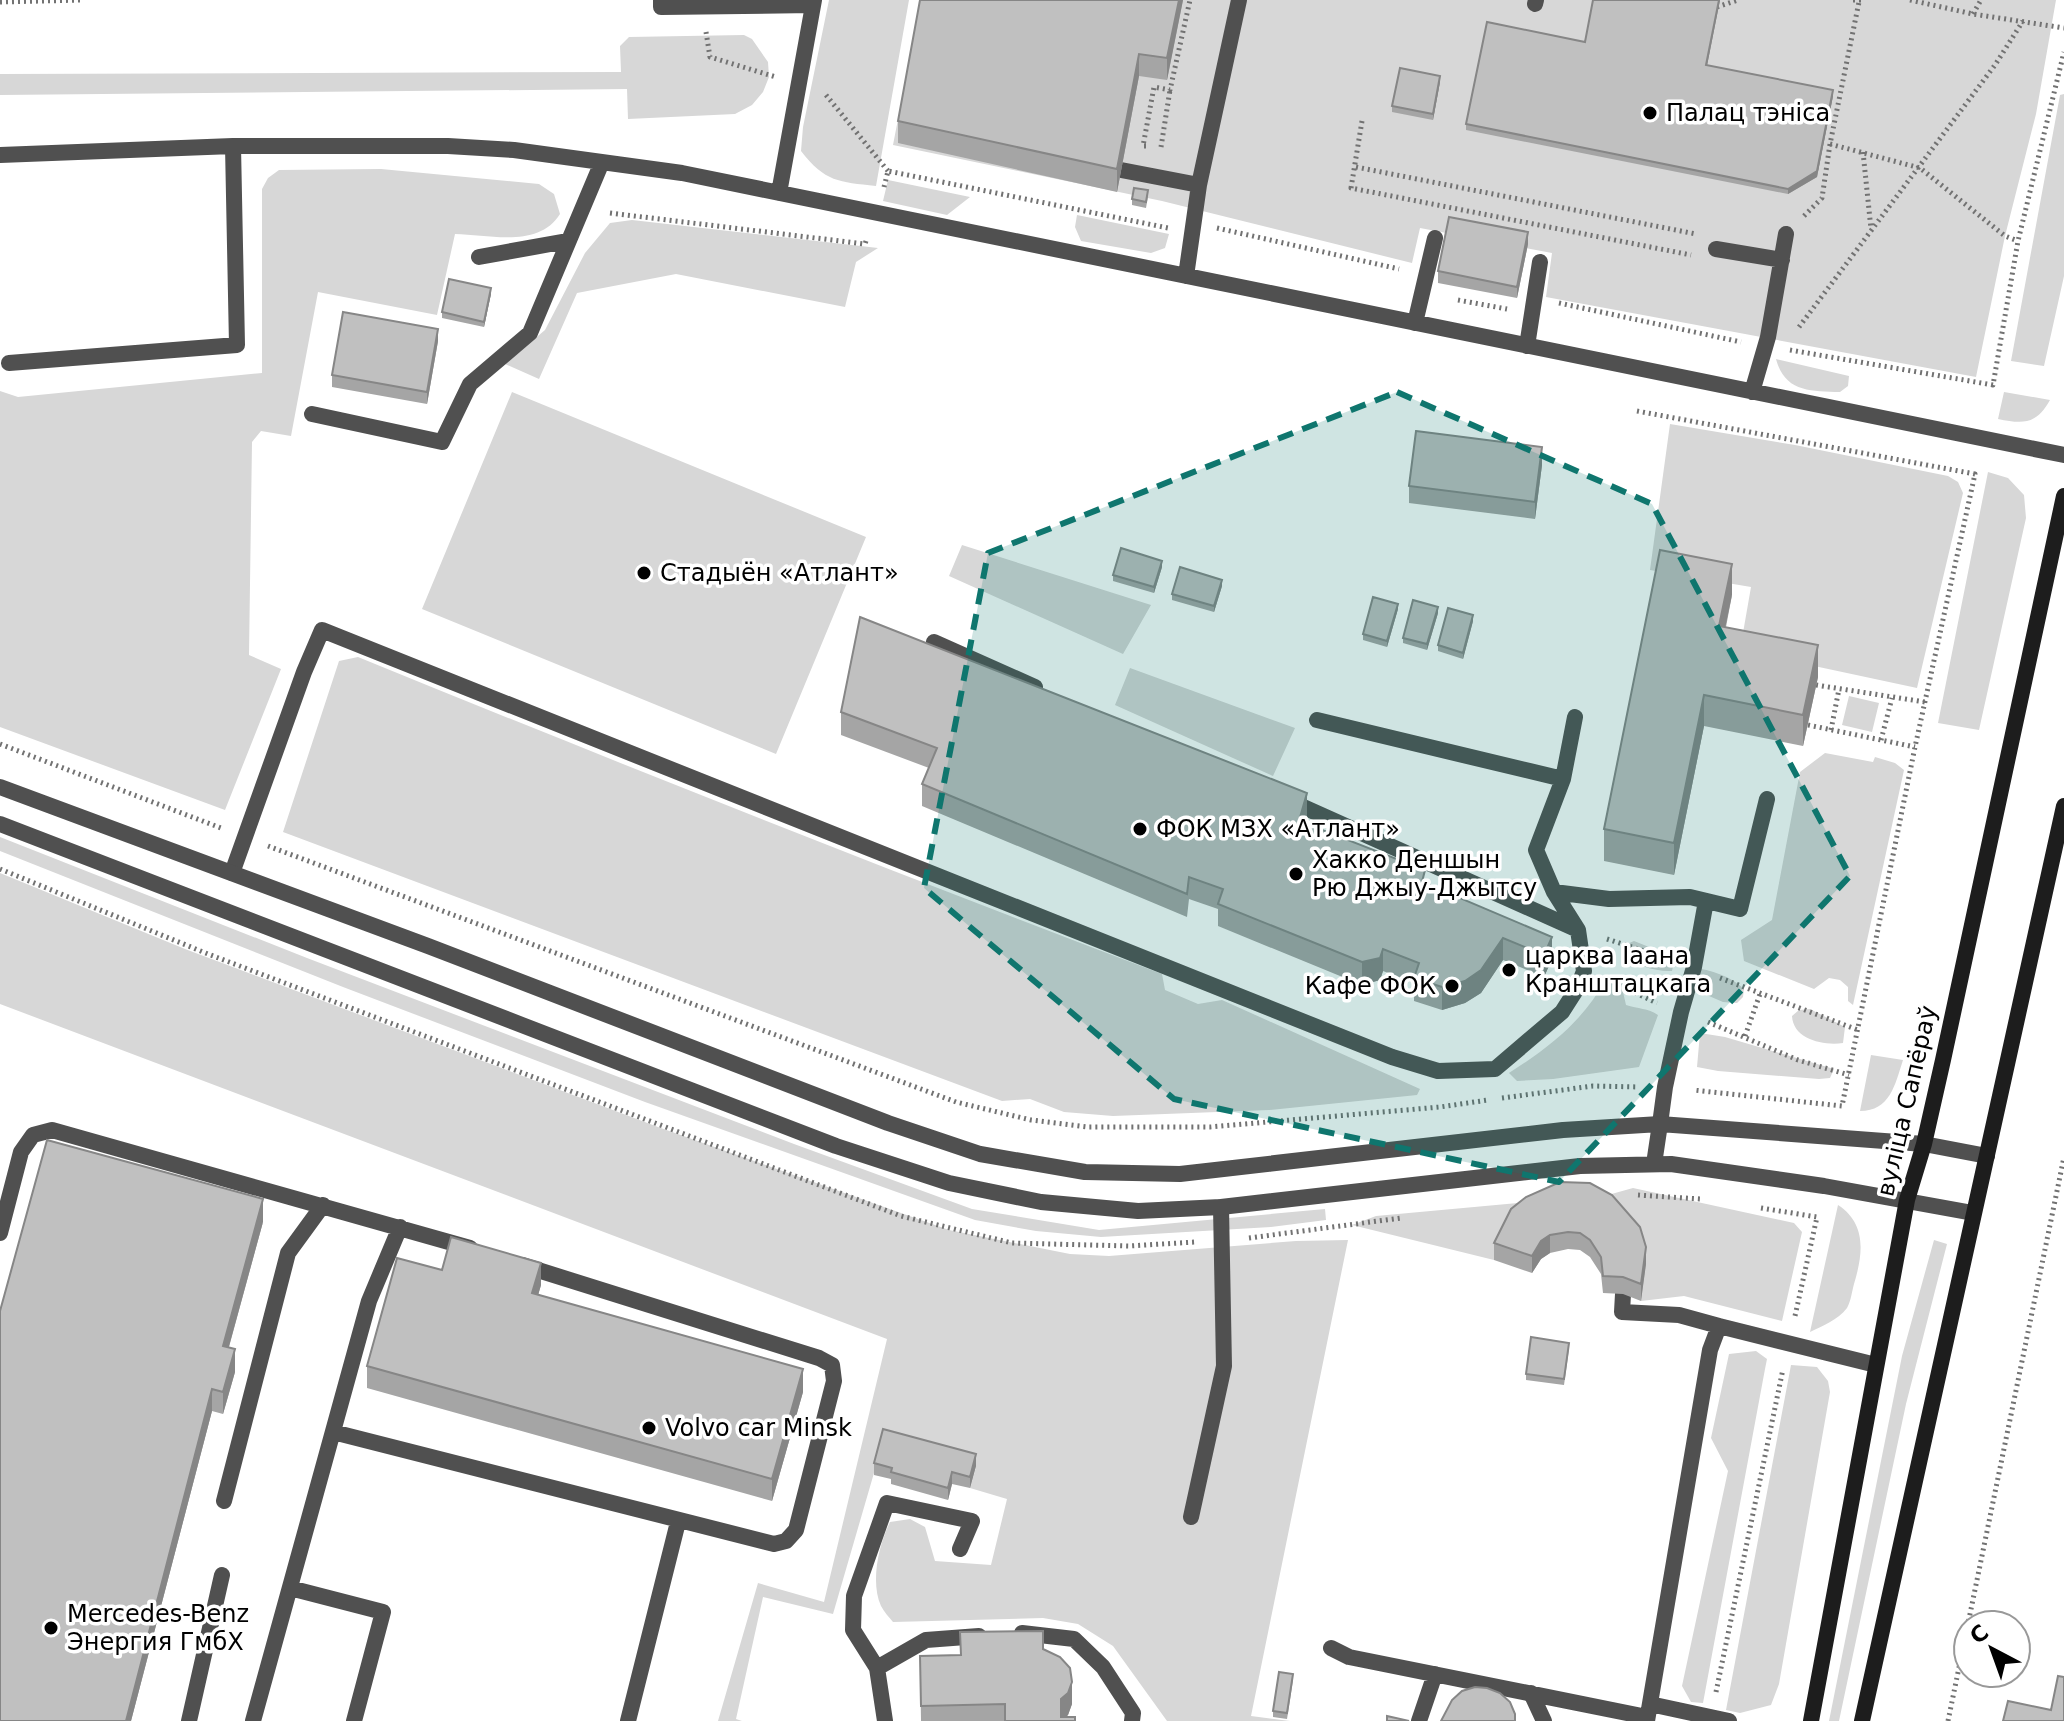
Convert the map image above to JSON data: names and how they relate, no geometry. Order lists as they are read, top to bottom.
{
  "streets": {
    "main road": ["вуліца Сапёраў"]
  },
  "places": [
    "Палац тэніса",
    "Стадыён «Атлант»",
    "ФОК МЗХ «Атлант»",
    "Хакко Деншын Рю Джыу-Джытсу",
    "царква Іаана Кранштацкага",
    "Кафе ФОК",
    "Volvo car Minsk",
    "Mercedes-Benz Энергия ГмбХ"
  ],
  "north": "top left"
}
